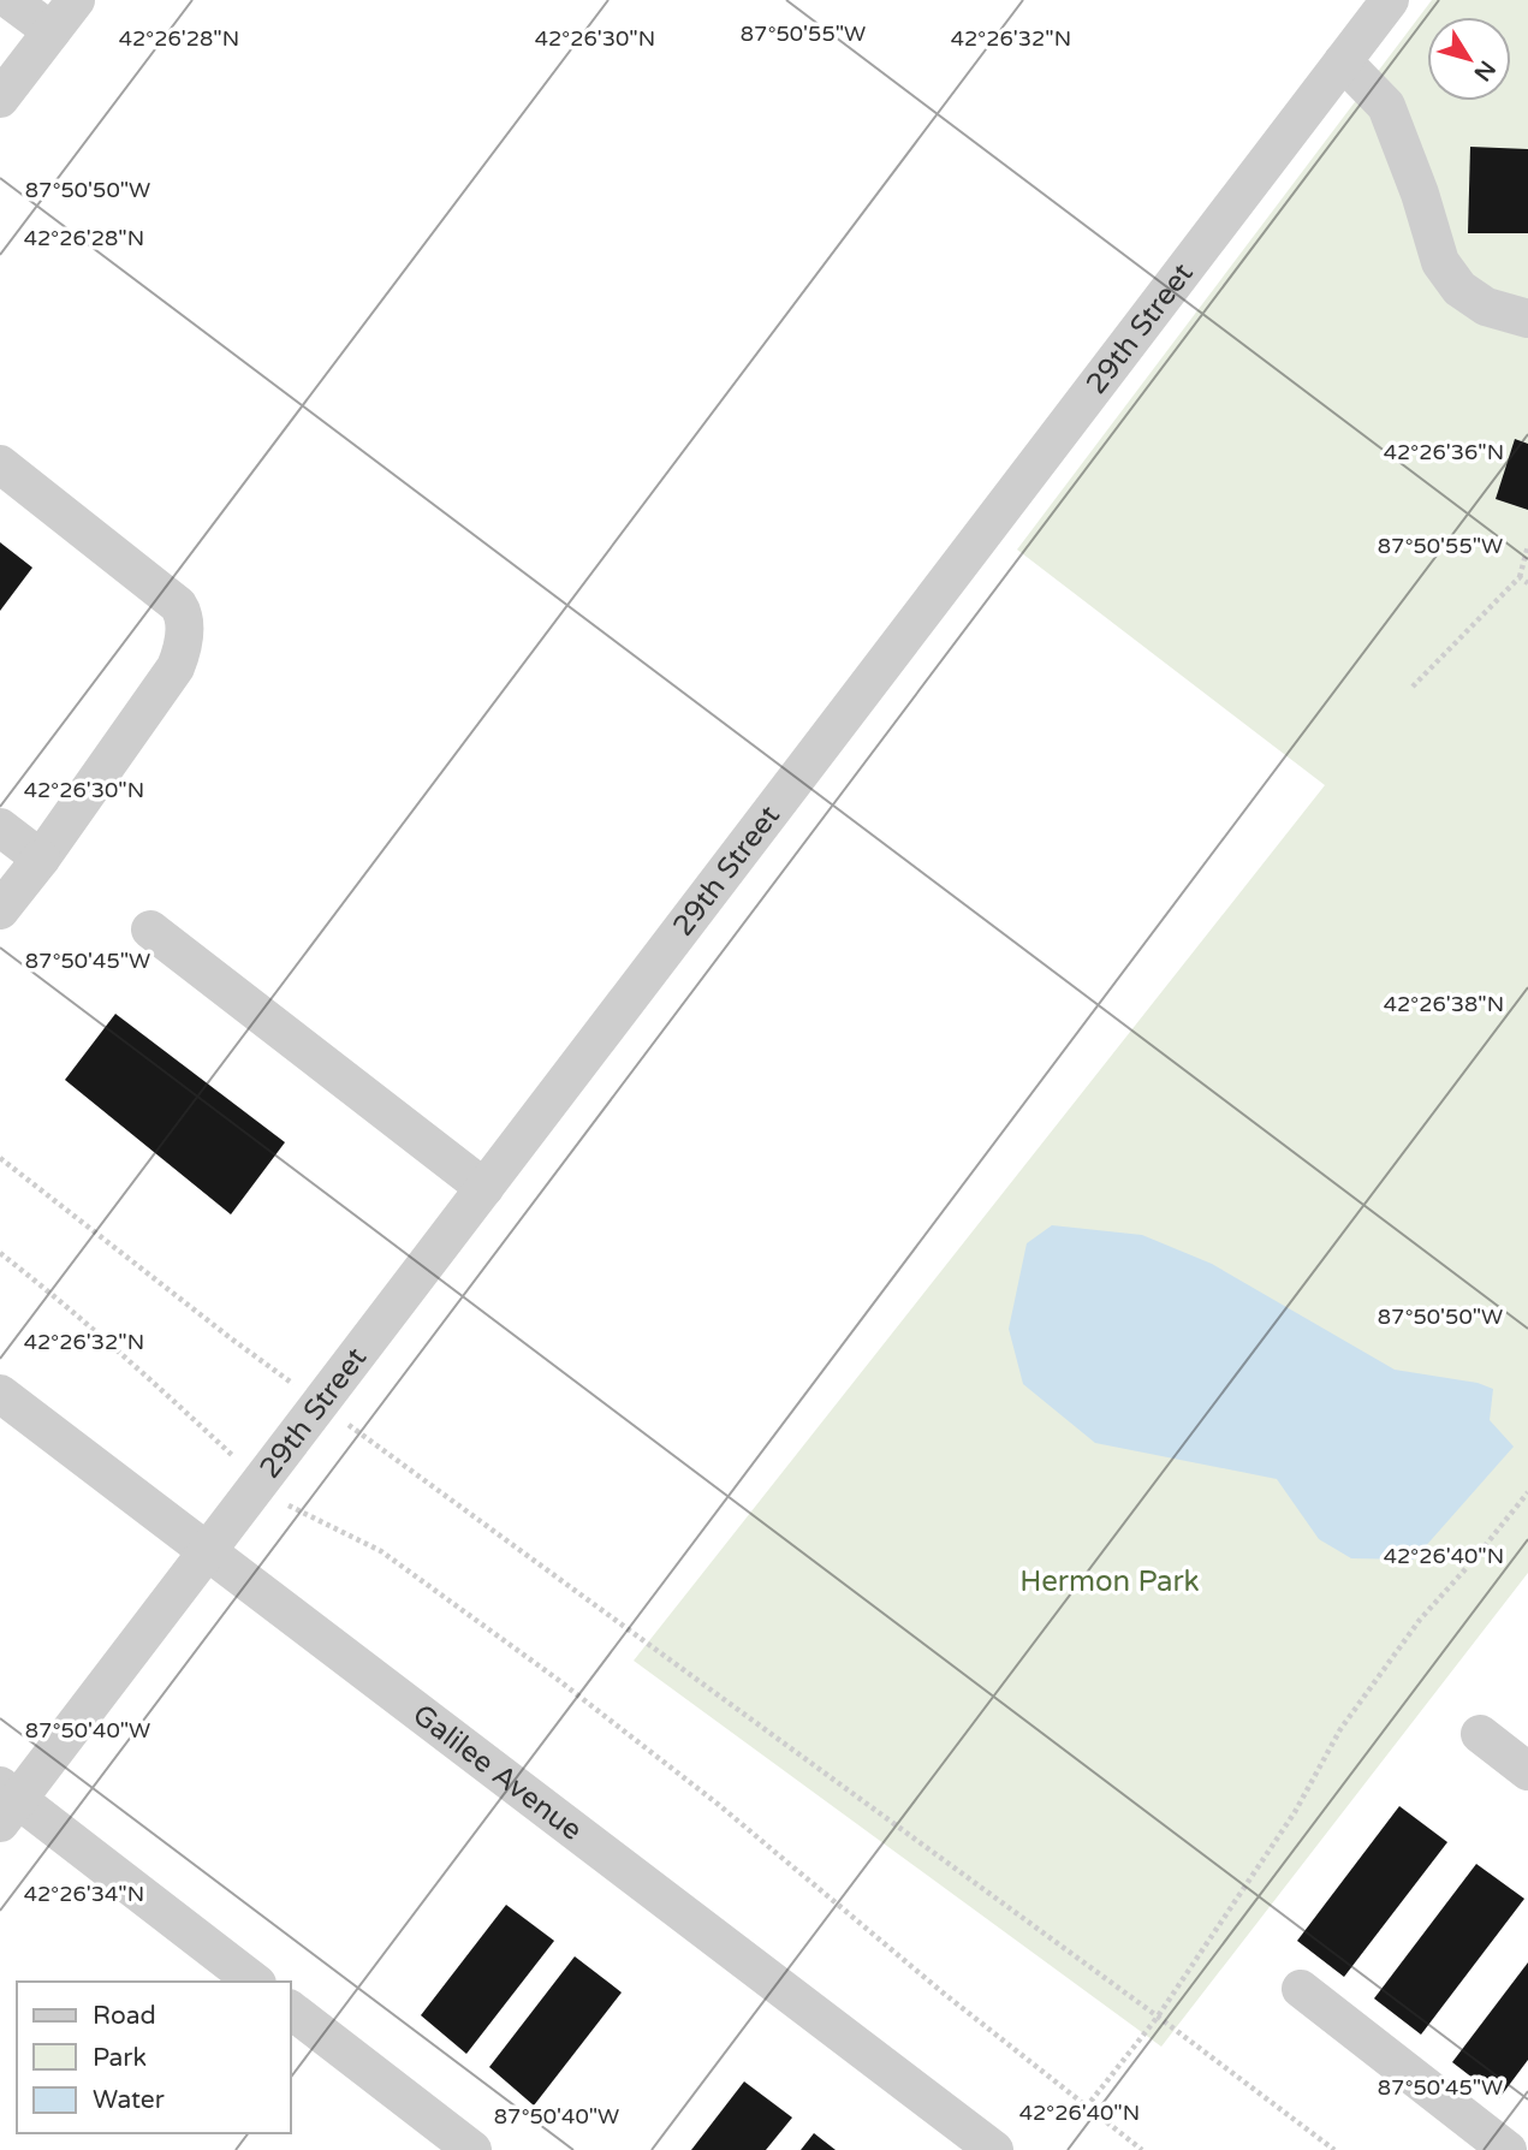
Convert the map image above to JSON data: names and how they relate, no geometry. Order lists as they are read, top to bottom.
{
  "streets": {
    "street": ["29th Street", "Galilee Avenue"]
  },
  "crossings": [
    ["29th Street", "Galilee Avenue"]
  ],
  "parks": ["Hermon Park"],
  "legend": ["Road", "Park", "Water"],
  "north": "bottom right",
  "coordinates": [
    "87°50'55\"W",
    "42°26'28\"N",
    "42°26'30\"N",
    "42°26'32\"N",
    "87°50'50\"W",
    "42°26'36\"N",
    "87°50'45\"W",
    "42°26'38\"N",
    "42°26'40\"N",
    "87°50'40\"W",
    "42°26'34\"N"
  ]
}
